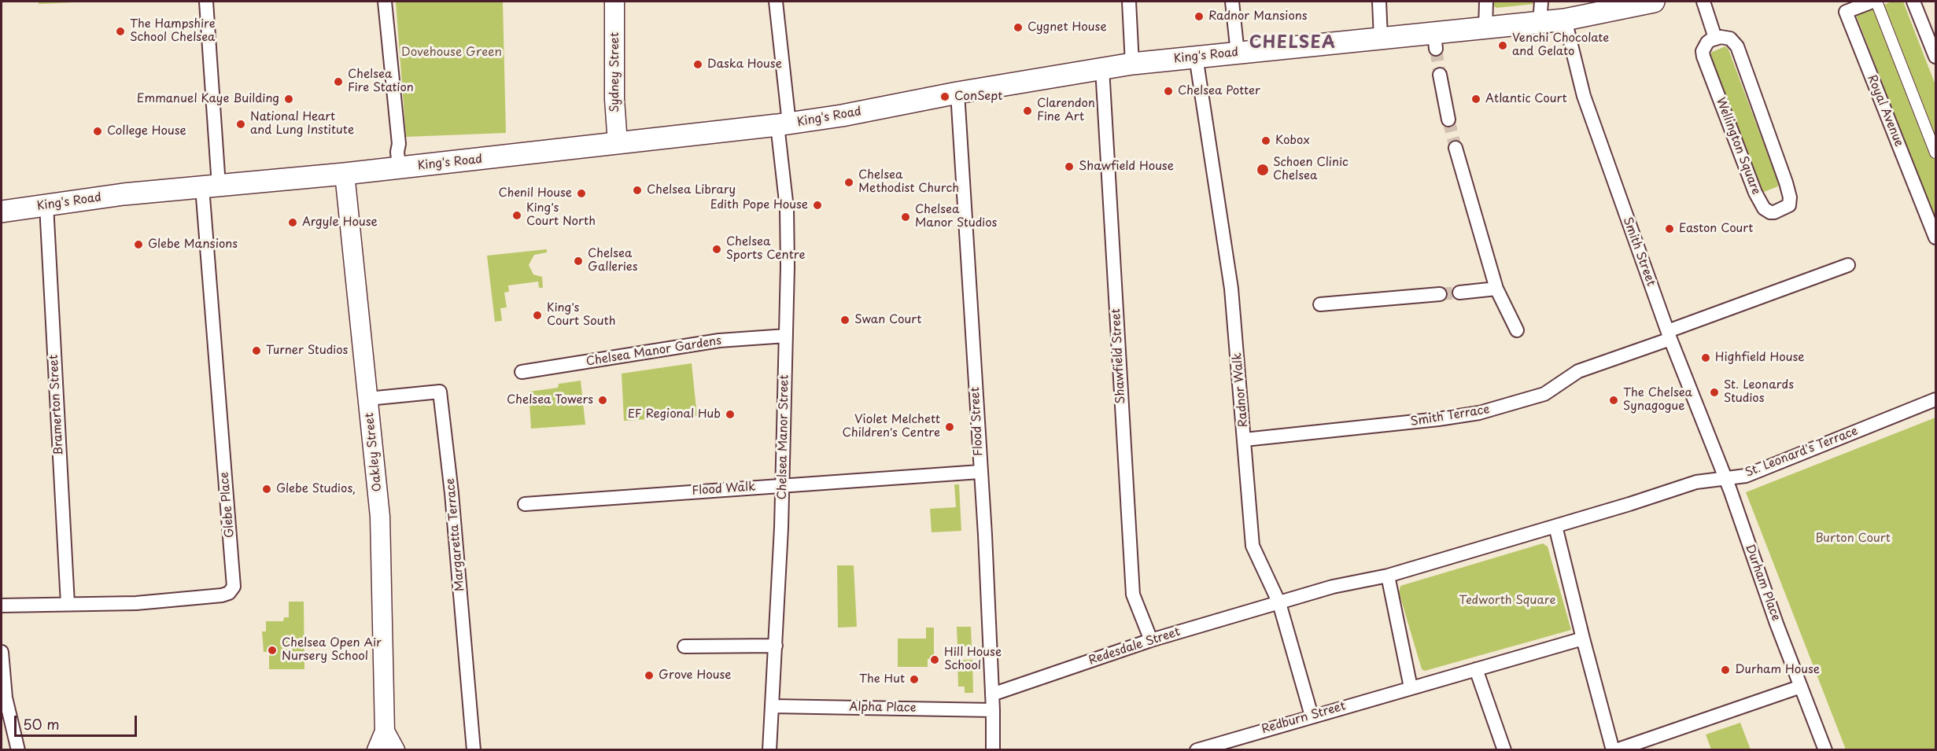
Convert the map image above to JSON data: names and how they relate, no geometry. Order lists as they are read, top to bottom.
{
  "streets": {
    "main road": ["King's Road", "Sydney Street", "Oakley Street"],
    "street": [
      "Royal Avenue",
      "Wellington Square",
      "Smith Street",
      "Chelsea Manor Gardens",
      "Shawfield Street",
      "Radnor Walk",
      "Bramerton Street",
      "Smith Terrace",
      "Flood Street",
      "Chelsea Manor Street",
      "St. Leonard's Terrace",
      "Flood Walk",
      "Glebe Place",
      "Margaretta Terrace",
      "Durham Place",
      "Redesdale Street",
      "Alpha Place",
      "Redburn Street"
    ]
  },
  "crossings": [
    ["King's Road", "Sydney Street"],
    ["King's Road", "Smith Street"],
    ["King's Road", "Shawfield Street"],
    ["King's Road", "Radnor Walk"],
    ["King's Road", "Bramerton Street"],
    ["King's Road", "Flood Street"],
    ["King's Road", "Chelsea Manor Street"],
    ["King's Road", "Oakley Street"],
    ["King's Road", "Glebe Place"],
    ["Smith Street", "Smith Terrace"],
    ["Smith Street", "St. Leonard's Terrace"],
    ["Smith Street", "Durham Place"],
    ["Chelsea Manor Gardens", "Chelsea Manor Street"],
    ["Shawfield Street", "Redesdale Street"],
    ["Radnor Walk", "Smith Terrace"],
    ["Radnor Walk", "Redesdale Street"],
    ["Radnor Walk", "Redburn Street"],
    ["Bramerton Street", "Glebe Place"],
    ["Flood Street", "Flood Walk"],
    ["Flood Street", "Redesdale Street"],
    ["Flood Street", "Alpha Place"],
    ["Chelsea Manor Street", "Flood Walk"],
    ["Chelsea Manor Street", "Alpha Place"],
    ["Oakley Street", "Margaretta Terrace"],
    ["St. Leonard's Terrace", "Durham Place"]
  ],
  "districts": ["CHELSEA"],
  "parks": ["Dovehouse Green", "Burton Court", "Tedworth Square"],
  "places": [
    "Radnor Mansions",
    "Cygnet House",
    "The Hampshire School Chelsea",
    "Venchi Chocolate and Gelato",
    "Daska House",
    "Chelsea Fire Station",
    "Chelsea Potter",
    "ConSept",
    "Emmanuel Kaye Building",
    "Atlantic Court",
    "Clarendon Fine Art",
    "National Heart and Lung Institute",
    "College House",
    "Kobox",
    "Shawfield House",
    "Schoen Clinic Chelsea",
    "Chelsea Methodist Church",
    "Chelsea Library",
    "Chenil House",
    "Edith Pope House",
    "King's Court North",
    "Chelsea Manor Studios",
    "Argyle House",
    "Easton Court",
    "Glebe Mansions",
    "Chelsea Sports Centre",
    "Chelsea Galleries",
    "King's Court South",
    "Swan Court",
    "Turner Studios",
    "Highfield House",
    "St. Leonards Studios",
    "Chelsea Towers",
    "The Chelsea Synagogue",
    "EF Regional Hub",
    "Violet Melchett Children's Centre",
    "Glebe Studios,",
    "Chelsea Open Air Nursery School",
    "Hill House School",
    "Durham House",
    "Grove House",
    "The Hut"
  ],
  "scale_bar": "50 m"
}
